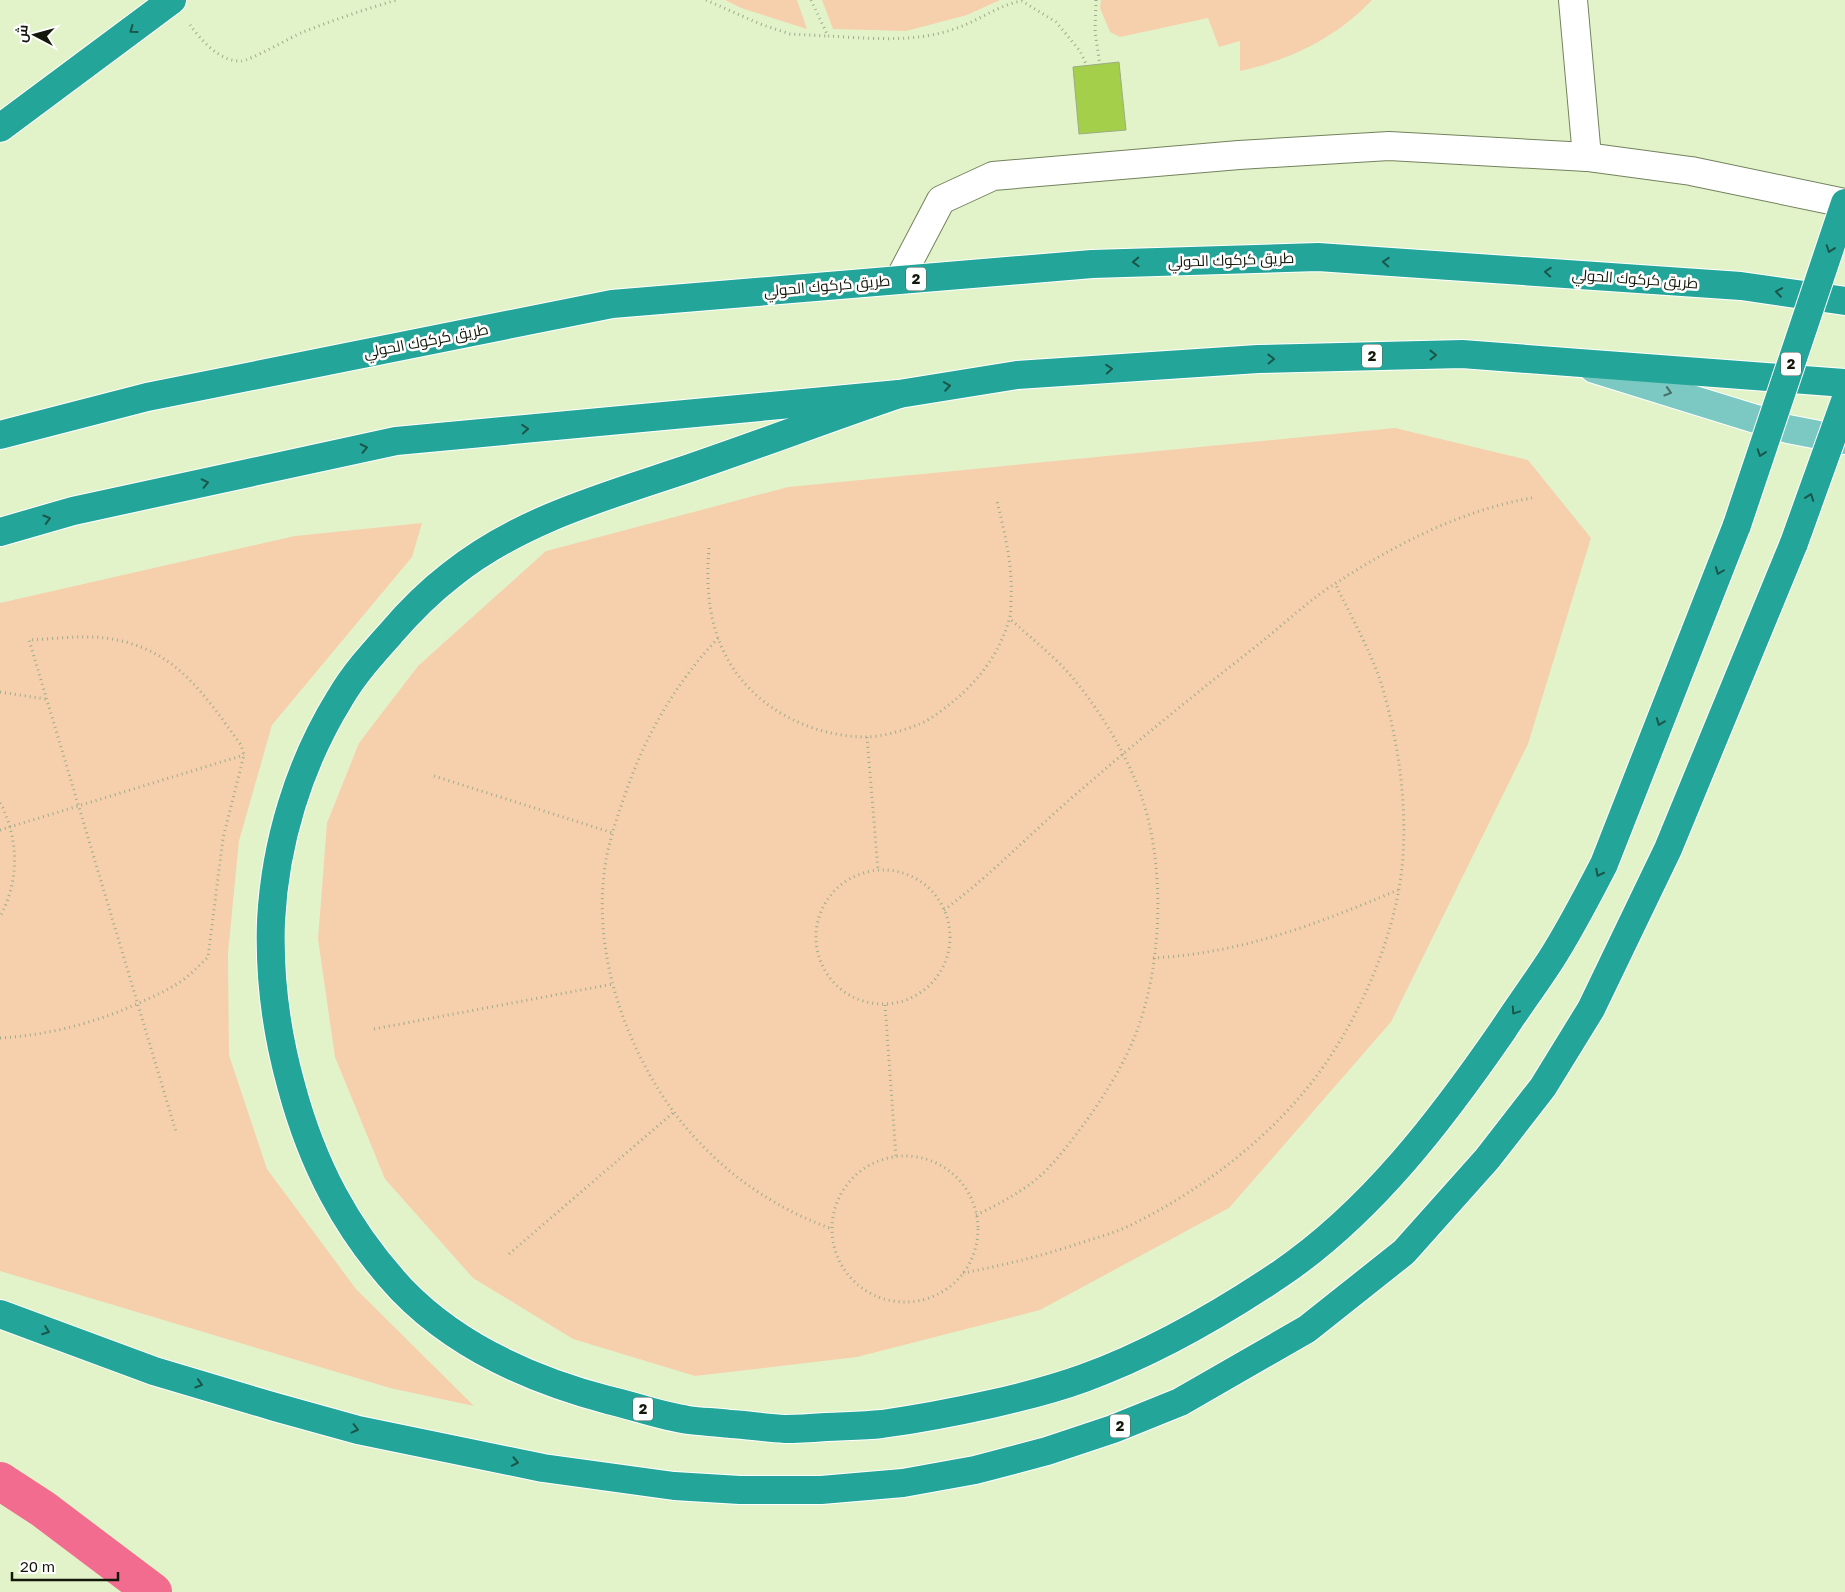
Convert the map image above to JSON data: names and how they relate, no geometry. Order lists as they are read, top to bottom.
{
  "streets": {
    "highway": ["طريق كركوك الحولي", "2"]
  },
  "scale_bar": "20 m",
  "north": "left"
}
